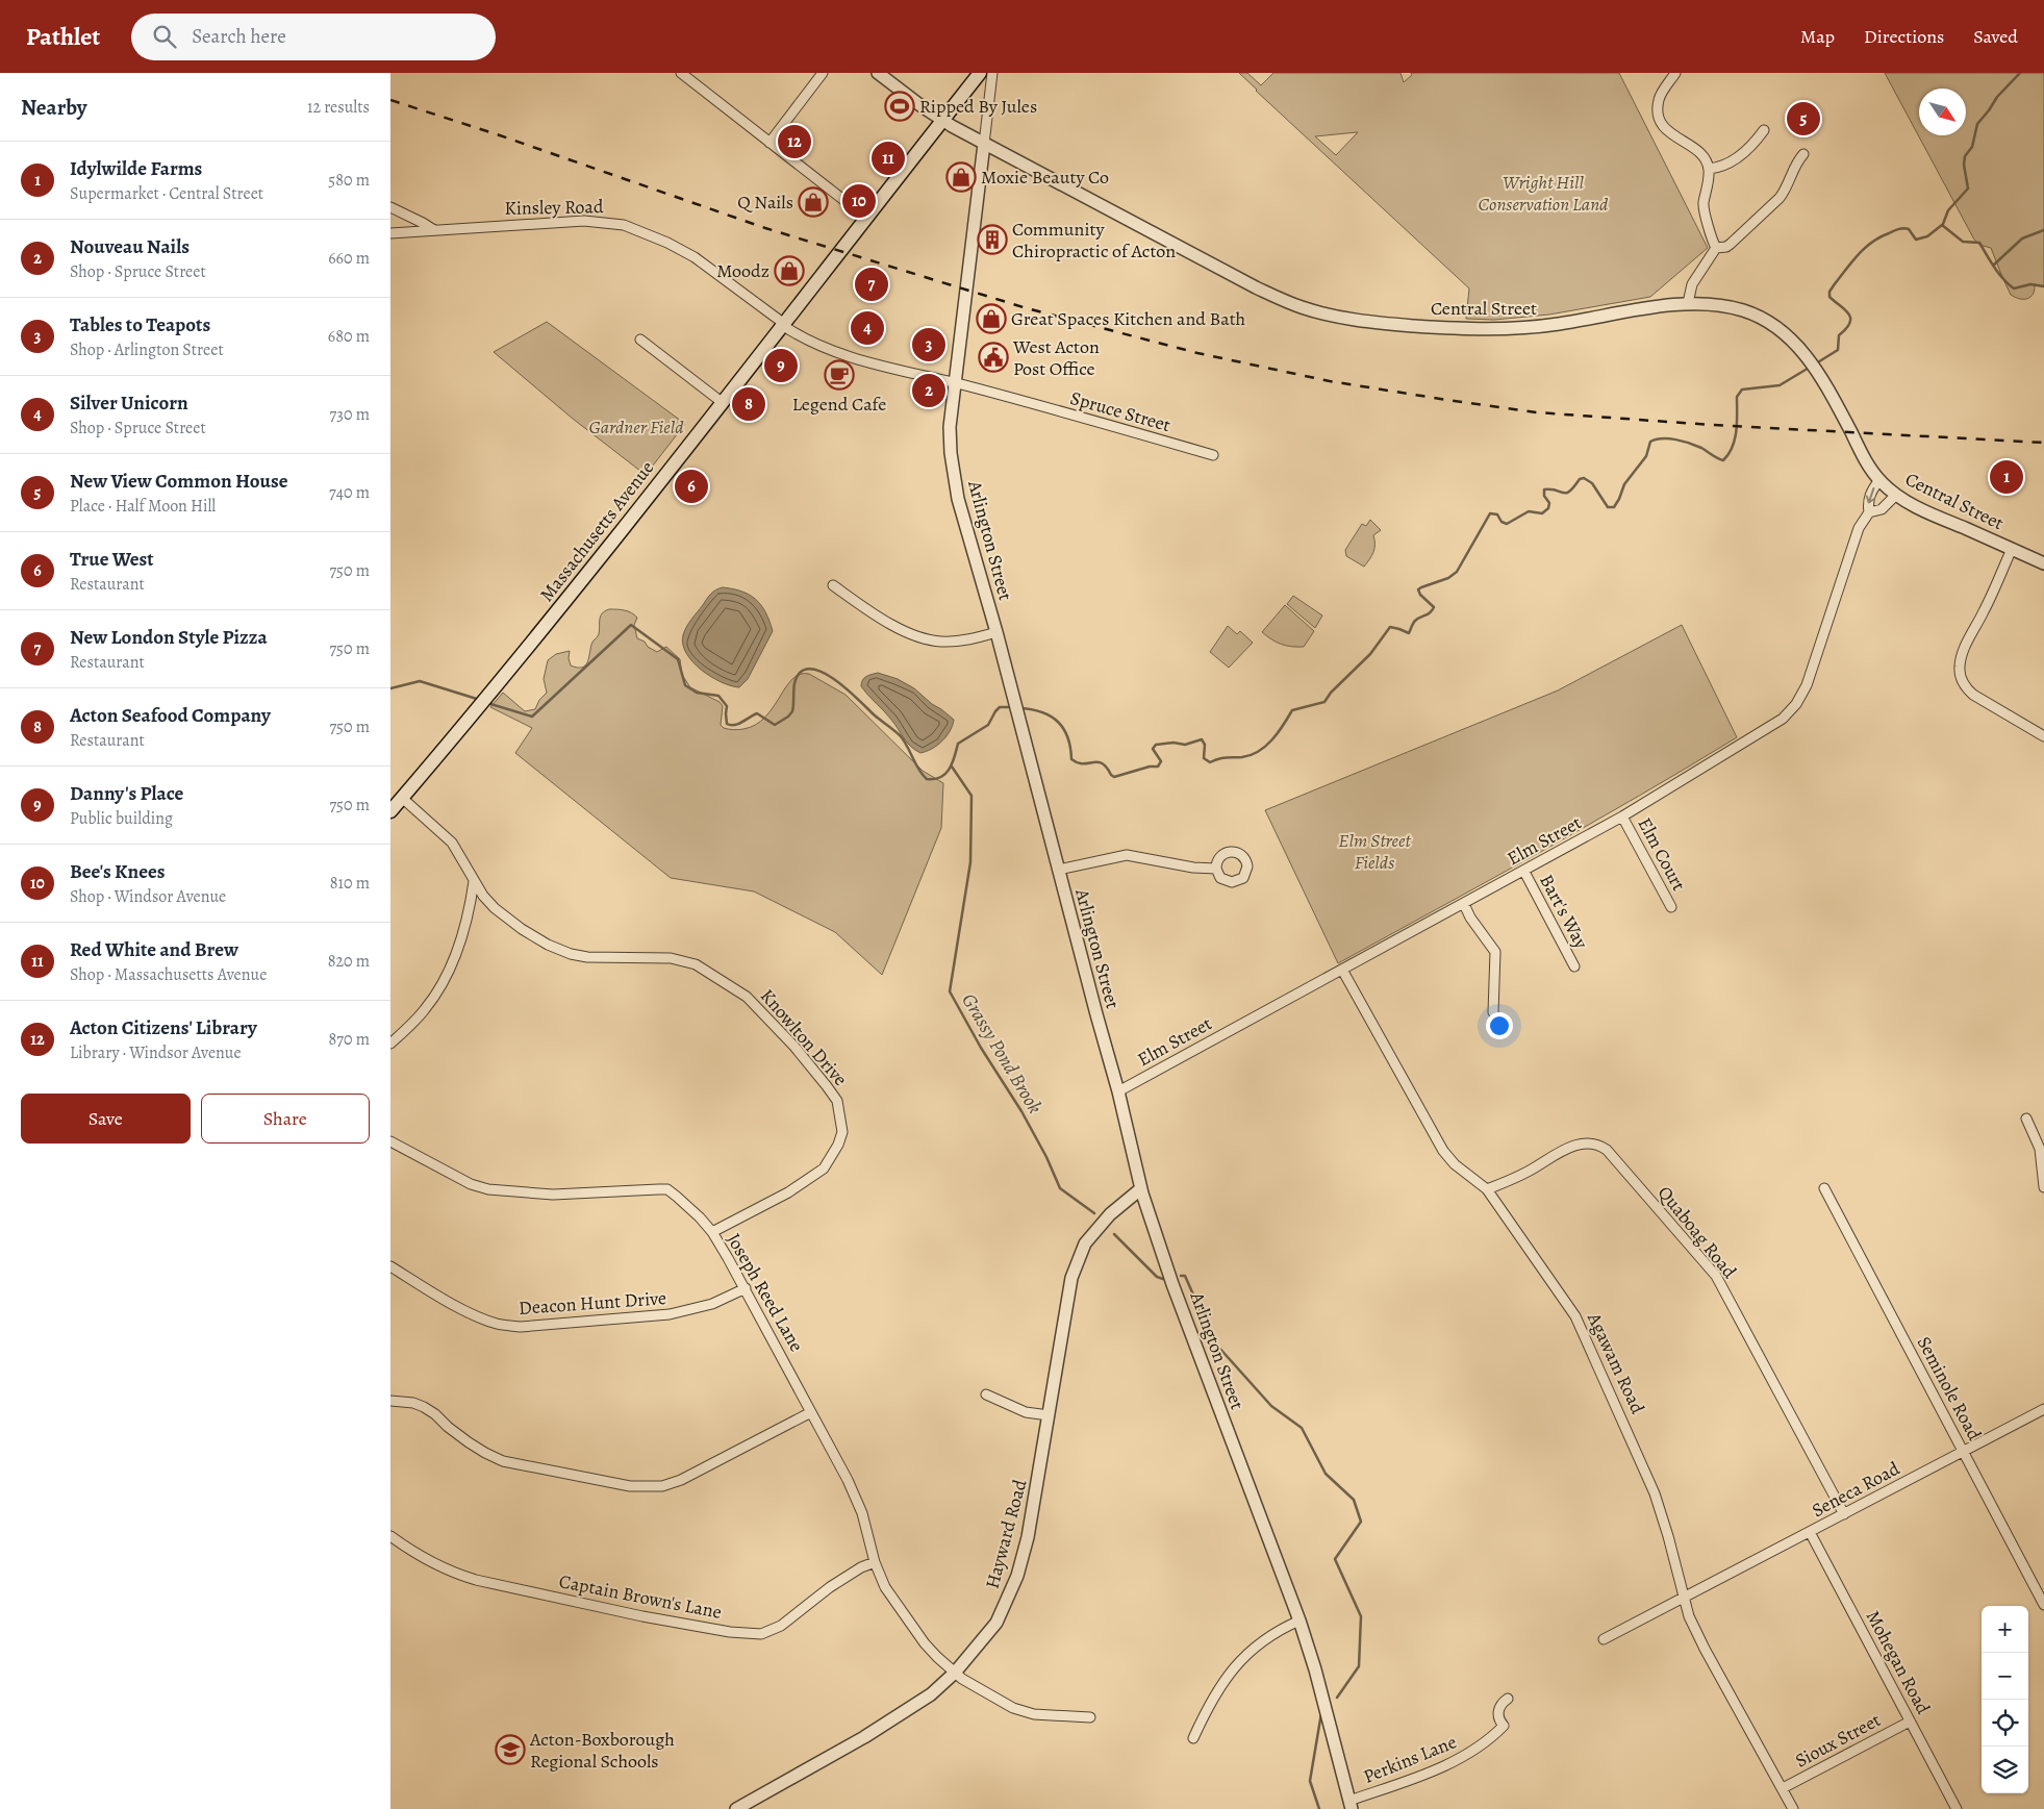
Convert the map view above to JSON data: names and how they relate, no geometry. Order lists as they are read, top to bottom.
{
  "streets": {
    "main road": ["Massachusetts Avenue"],
    "street": [
      "Kinsley Road",
      "Central Street",
      "Spruce Street",
      "Arlington Street",
      "Elm Street",
      "Elm Court",
      "Bart's Way",
      "Knowlton Drive",
      "Quaboag Road",
      "Joseph Reed Lane",
      "Deacon Hunt Drive",
      "Agawam Road",
      "Seminole Road",
      "Seneca Road",
      "Hayward Road",
      "Captain Brown's Lane",
      "Mohegan Road",
      "Sioux Street",
      "Perkins Lane"
    ]
  },
  "crossings": [
    ["Kinsley Road", "Spruce Street"],
    ["Kinsley Road", "Massachusetts Avenue"],
    ["Central Street", "Massachusetts Avenue"],
    ["Central Street", "Arlington Street"],
    ["Central Street", "Elm Street"],
    ["Spruce Street", "Massachusetts Avenue"],
    ["Spruce Street", "Arlington Street"],
    ["Massachusetts Avenue", "Knowlton Drive"],
    ["Arlington Street", "Elm Street"],
    ["Arlington Street", "Hayward Road"],
    ["Arlington Street", "Perkins Lane"],
    ["Elm Street", "Elm Court"],
    ["Elm Street", "Bart's Way"],
    ["Elm Street", "Agawam Road"],
    ["Knowlton Drive", "Joseph Reed Lane"],
    ["Quaboag Road", "Agawam Road"],
    ["Quaboag Road", "Seneca Road"],
    ["Joseph Reed Lane", "Deacon Hunt Drive"],
    ["Joseph Reed Lane", "Hayward Road"],
    ["Joseph Reed Lane", "Captain Brown's Lane"],
    ["Agawam Road", "Seneca Road"],
    ["Agawam Road", "Sioux Street"],
    ["Seminole Road", "Seneca Road"],
    ["Seneca Road", "Mohegan Road"],
    ["Mohegan Road", "Sioux Street"]
  ],
  "water": ["Grassy Pond Brook"],
  "parks": ["Wright Hill Conservation Land", "Gardner Field", "Elm Street Fields"],
  "places": {
    "sports": ["Ripped By Jules"],
    "shop": [
      "Moxie Beauty Co",
      "Q Nails",
      "Moodz",
      "Great Spaces Kitchen and Bath"
    ],
    "building": ["Community Chiropractic of Acton"],
    "public building": ["West Acton Post Office"],
    "cafe": ["Legend Cafe"],
    "school or university": ["Acton-Boxborough Regional Schools"]
  },
  "north": "bottom right",
  "page": {
    "header": "Pathlet",
    "search": "Search here",
    "nav": ["Map", "Directions", "Saved"],
    "heading": ["Nearby", "12 results"],
    "pins": [
      "5",
      "12",
      "11",
      "10",
      "7",
      "4",
      "3",
      "9",
      "2",
      "8",
      "1",
      "6"
    ],
    "list": [
      {
        "mark": "1",
        "name": "Idylwilde Farms",
        "note": "Supermarket · Central Street",
        "value": "580 m"
      },
      {
        "mark": "2",
        "name": "Nouveau Nails",
        "note": "Shop · Spruce Street",
        "value": "660 m"
      },
      {
        "mark": "3",
        "name": "Tables to Teapots",
        "note": "Shop · Arlington Street",
        "value": "680 m"
      },
      {
        "mark": "4",
        "name": "Silver Unicorn",
        "note": "Shop · Spruce Street",
        "value": "730 m"
      },
      {
        "mark": "5",
        "name": "New View Common House",
        "note": "Place · Half Moon Hill",
        "value": "740 m"
      },
      {
        "mark": "6",
        "name": "True West",
        "note": "Restaurant",
        "value": "750 m"
      },
      {
        "mark": "7",
        "name": "New London Style Pizza",
        "note": "Restaurant",
        "value": "750 m"
      },
      {
        "mark": "8",
        "name": "Acton Seafood Company",
        "note": "Restaurant",
        "value": "750 m"
      },
      {
        "mark": "9",
        "name": "Danny's Place",
        "note": "Public building",
        "value": "750 m"
      },
      {
        "mark": "10",
        "name": "Bee's Knees",
        "note": "Shop · Windsor Avenue",
        "value": "810 m"
      },
      {
        "mark": "11",
        "name": "Red White and Brew",
        "note": "Shop · Massachusetts Avenue",
        "value": "820 m"
      },
      {
        "mark": "12",
        "name": "Acton Citizens' Library",
        "note": "Library · Windsor Avenue",
        "value": "870 m"
      }
    ],
    "buttons": ["Save", "Share"],
    "map_buttons": ["+", "−"]
  }
}
